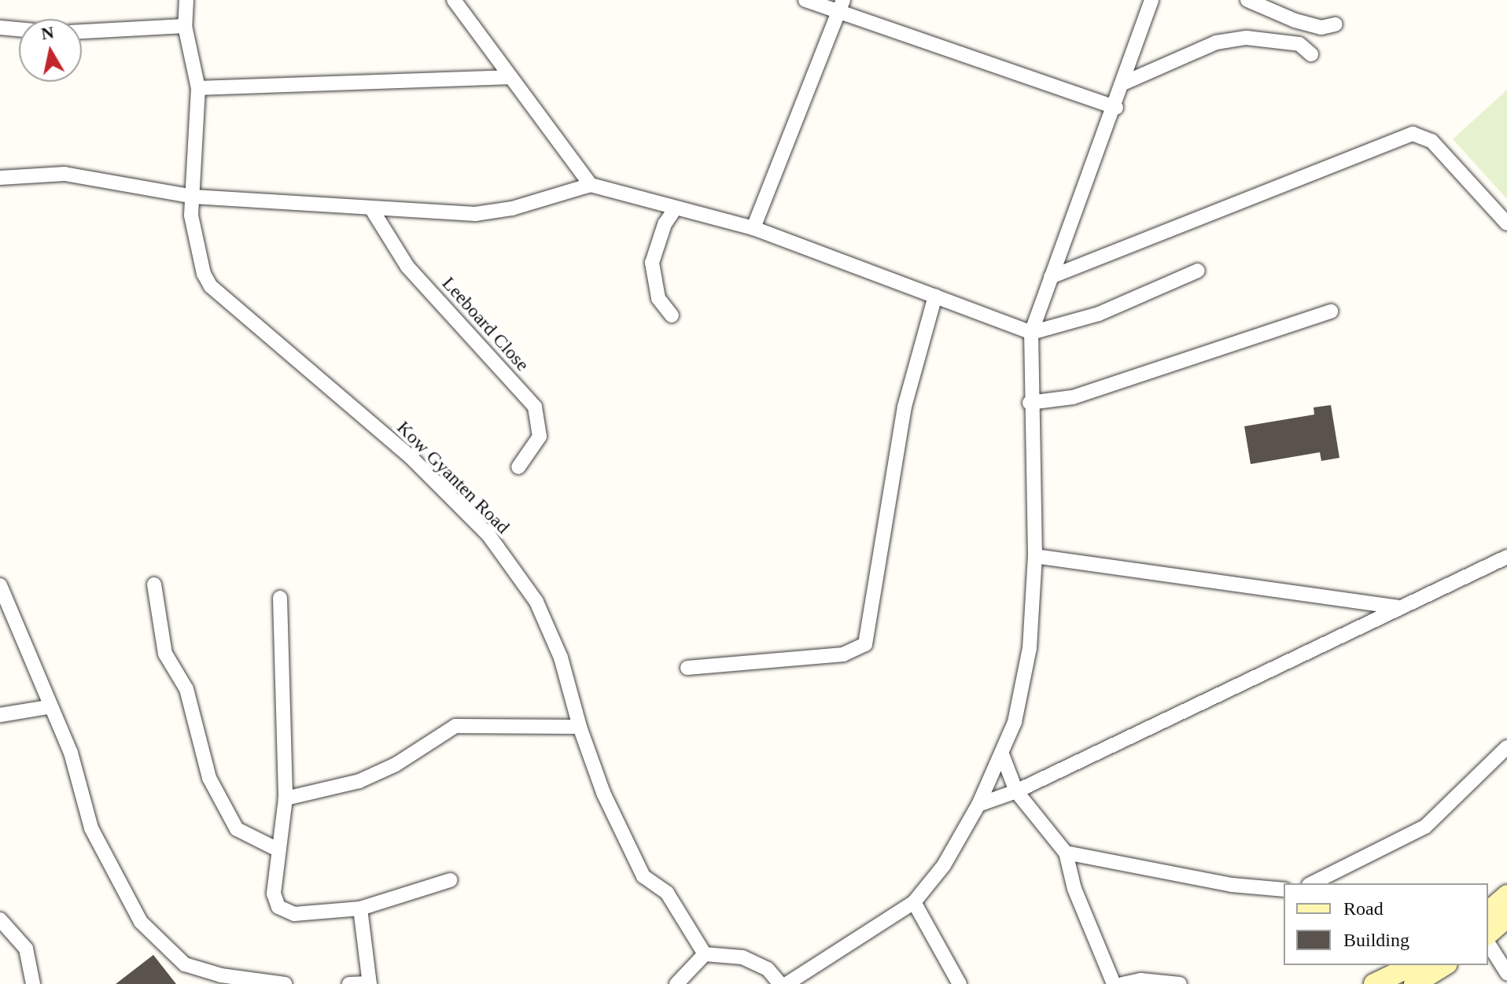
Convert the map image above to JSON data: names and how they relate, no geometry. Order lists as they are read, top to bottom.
{
  "streets": {
    "street": ["Leeboard Close", "Kow Gyanten Road"]
  },
  "legend": ["Road", "Building"],
  "north": "top"
}
